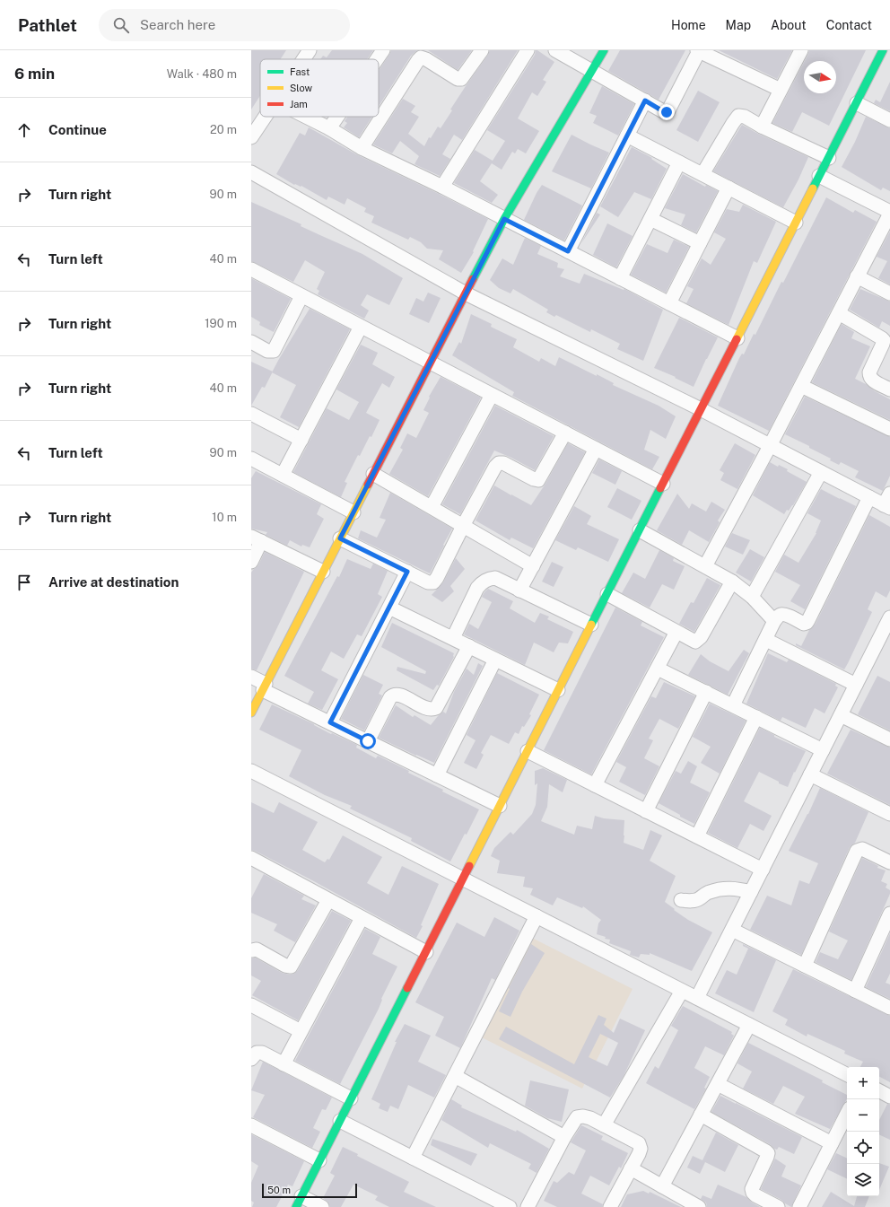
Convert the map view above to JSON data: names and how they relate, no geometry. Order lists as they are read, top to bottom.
{
  "legend": ["Fast", "Slow", "Jam"],
  "scale_bar": "50 m",
  "north": "right",
  "page": {
    "header": "Pathlet",
    "search": "Search here",
    "nav": [
      "Home",
      "Map",
      "About",
      "Contact"
    ],
    "heading": ["6 min", "Walk · 480 m"],
    "list": [
      ["Continue", "20 m"],
      ["Turn right", "90 m"],
      ["Turn left", "40 m"],
      ["Turn right", "190 m"],
      ["Turn right", "40 m"],
      ["Turn left", "90 m"],
      ["Turn right", "10 m"],
      "Arrive at destination"
    ],
    "map_buttons": ["+", "−"],
    "scale": "50 m"
  }
}
